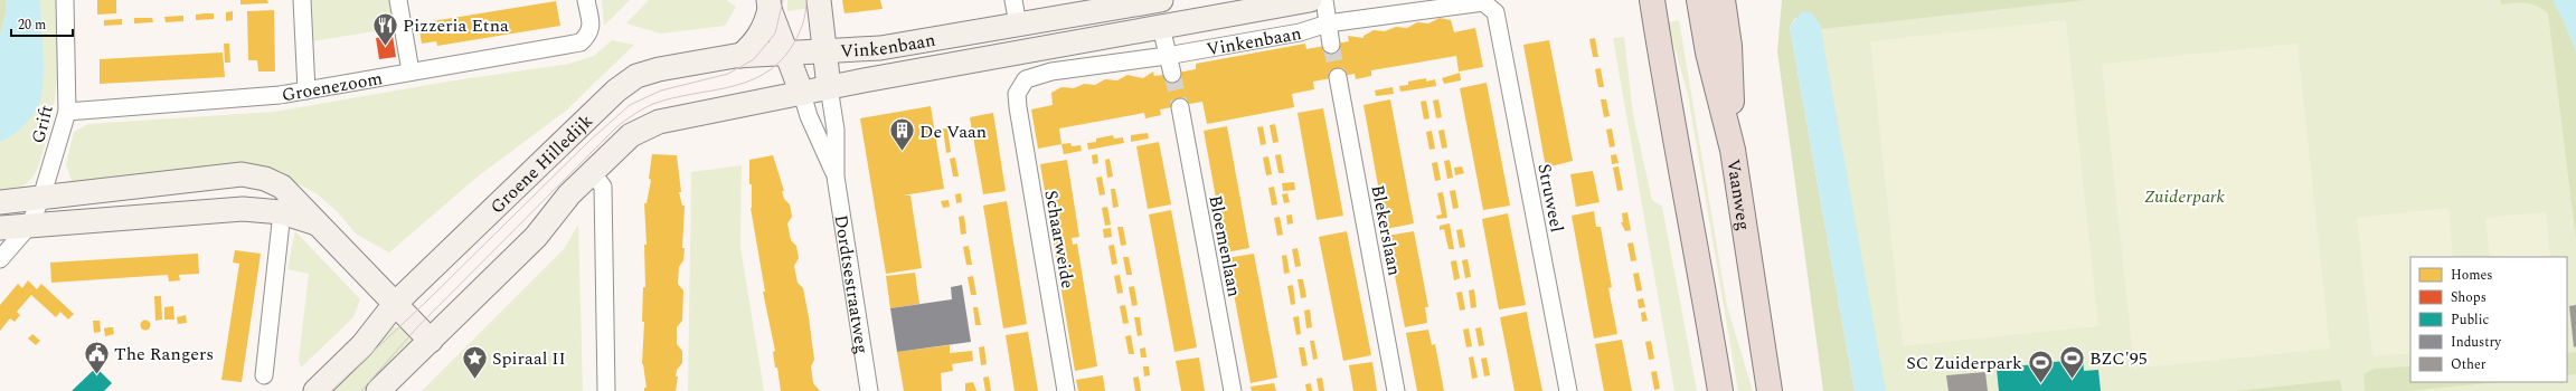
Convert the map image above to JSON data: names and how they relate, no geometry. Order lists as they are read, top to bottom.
{
  "streets": {
    "highway": ["Vaanweg"],
    "street": [
      "Vinkenbaan",
      "Groenezoom",
      "Grift",
      "Groene Hilledijk",
      "Struweel",
      "Blekerslaan",
      "Schaarweide",
      "Bloemenlaan",
      "Dordtsestraatweg"
    ]
  },
  "crossings": [
    ["Vinkenbaan", "Groene Hilledijk"],
    ["Vinkenbaan", "Struweel"],
    ["Vinkenbaan", "Schaarweide"],
    ["Vinkenbaan", "Dordtsestraatweg"],
    ["Groenezoom", "Grift"],
    ["Groene Hilledijk", "Dordtsestraatweg"]
  ],
  "parks": ["Zuiderpark"],
  "places": {
    "restaurant": ["Pizzeria Etna"],
    "building": ["De Vaan"],
    "public building": ["The Rangers"],
    "place": ["Spiraal II"],
    "sports": ["BZC'95", "SC Zuiderpark"]
  },
  "legend": [
    "Homes",
    "Shops",
    "Public",
    "Industry",
    "Other"
  ],
  "scale_bar": "20 m"
}
